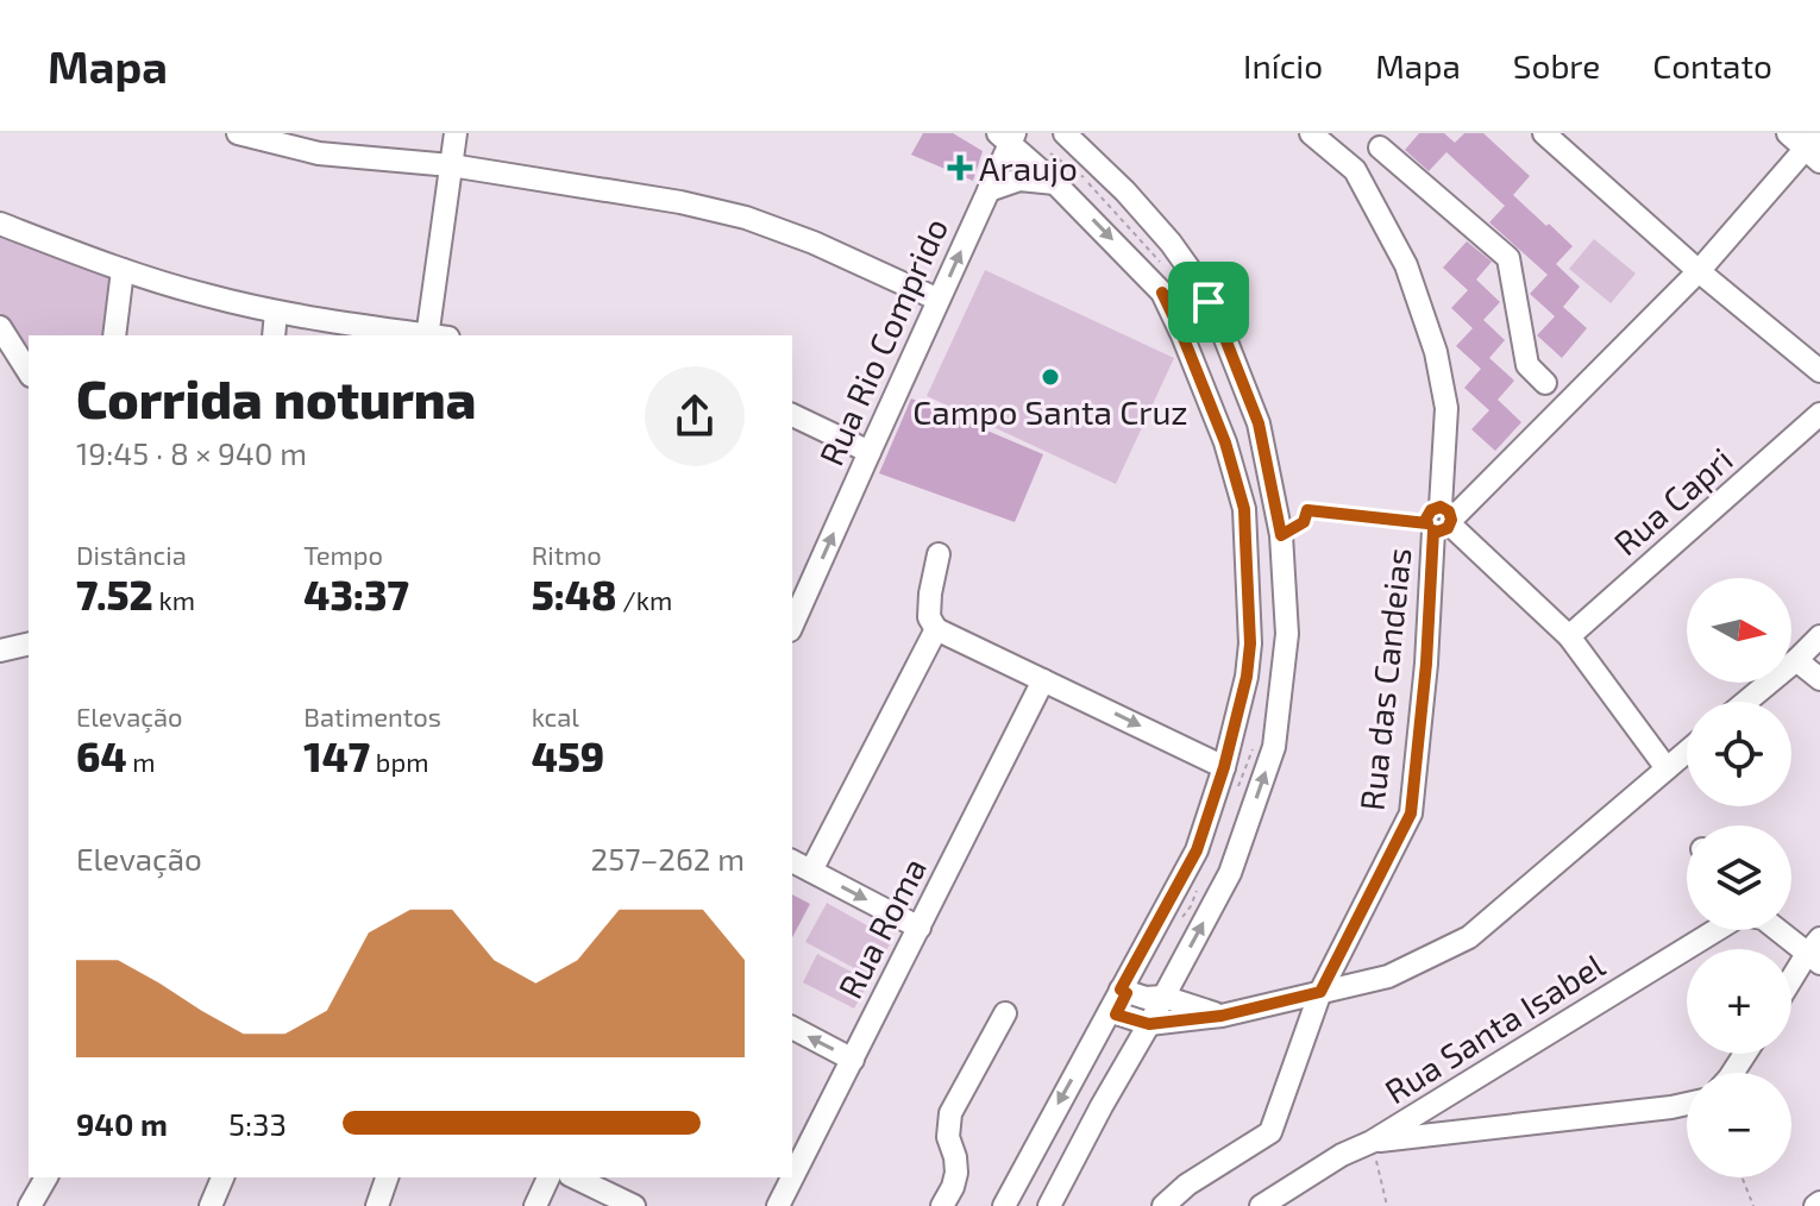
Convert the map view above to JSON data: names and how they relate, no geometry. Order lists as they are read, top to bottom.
{
  "streets": {
    "street": [
      "Rua Rio Comprido",
      "Rua Capri",
      "Rua das Candeias",
      "Rua Roma",
      "Rua Santa Isabel"
    ]
  },
  "one_way": ["Rua Rio Comprido"],
  "places": {
    "health": ["Araujo"],
    "other": ["Campo Santa Cruz"]
  },
  "north": "right",
  "page": {
    "header": "Mapa",
    "nav": [
      "Início",
      "Mapa",
      "Sobre",
      "Contato"
    ],
    "heading": ["Corrida noturna", "19:45 · 8 × 940 m"],
    "stats": [
      ["Distância", "7.52 km"],
      ["Tempo", "43:37"],
      ["Ritmo", "5:48 /km"],
      ["Elevação", "64 m"],
      ["Batimentos", "147 bpm"],
      ["kcal", "459"]
    ],
    "map_buttons": ["+", "−"],
    "chart": ["Elevação", "257–262 m"],
    "list": [
      {
        "name": "940 m",
        "note": "5:33"
      }
    ]
  }
}
